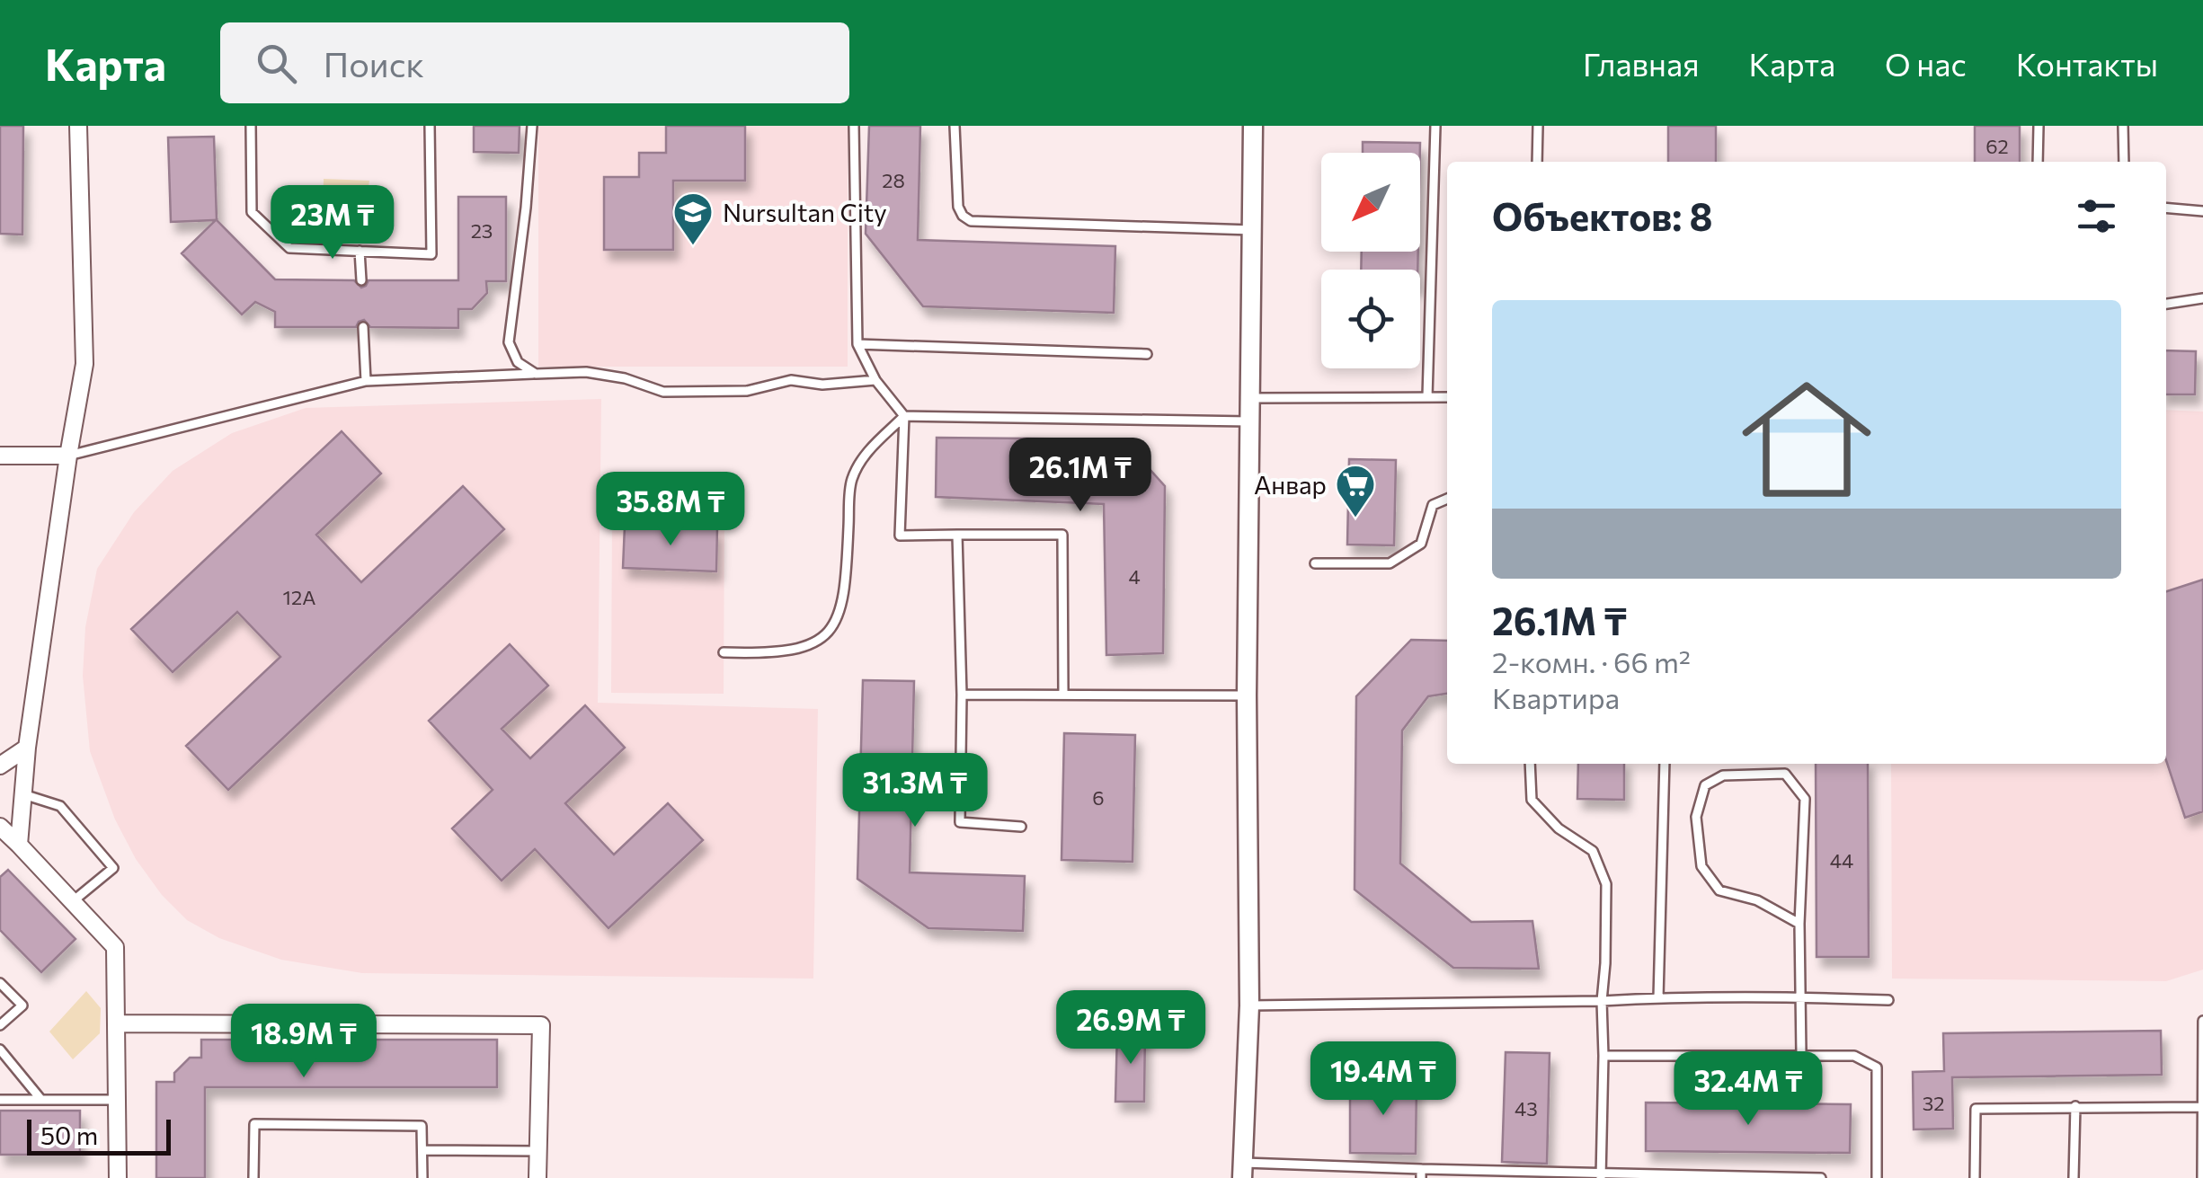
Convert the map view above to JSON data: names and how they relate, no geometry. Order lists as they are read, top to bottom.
{
  "places": {
    "school or university": ["Nursultan City"],
    "supermarket": ["Анвар"]
  },
  "house_numbers": [
    "62",
    "28",
    "23",
    "4",
    "12А",
    "6",
    "44",
    "32",
    "43"
  ],
  "scale_bar": "50 m",
  "north": "bottom left",
  "page": {
    "header": "Карта",
    "search": "Поиск",
    "nav": [
      "Главная",
      "Карта",
      "О нас",
      "Контакты"
    ],
    "heading": "Объектов: 8",
    "price": [
      "23M ₸",
      "26.1M ₸",
      "35.8M ₸",
      "31.3M ₸",
      "26.9M ₸",
      "18.9M ₸",
      "19.4M ₸",
      "32.4M ₸"
    ],
    "list": [
      {
        "name": "26.1M ₸",
        "note": "2-комн. · 66 m² · Квартира"
      }
    ],
    "scale": "50 m"
  }
}
